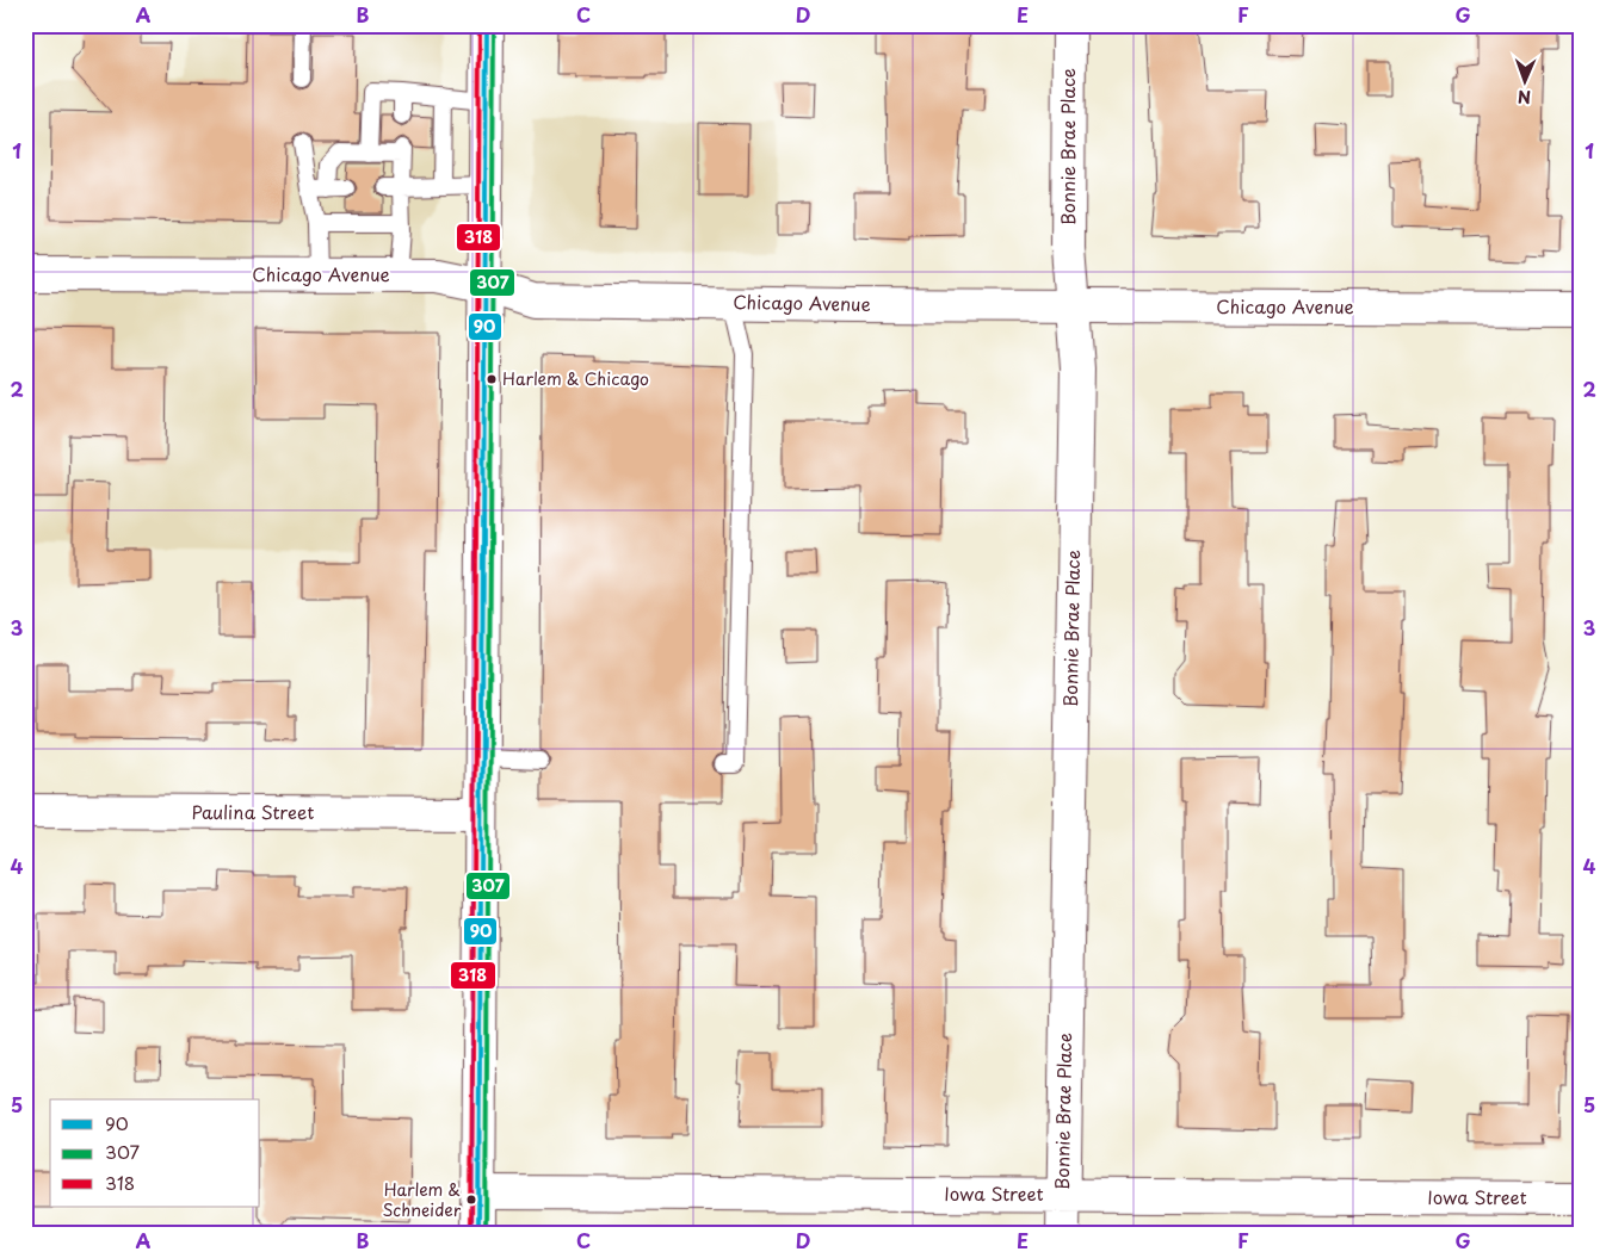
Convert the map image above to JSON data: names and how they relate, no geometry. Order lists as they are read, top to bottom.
{
  "streets": {
    "main road": [
      "Bonnie Brae Place",
      "Chicago Avenue",
      "Paulina Street",
      "Iowa Street"
    ]
  },
  "crossings": [
    ["Bonnie Brae Place", "Chicago Avenue"],
    ["Bonnie Brae Place", "Iowa Street"]
  ],
  "places": ["Harlem & Chicago", "Harlem & Schneider"],
  "lines": ["transit line 90", "transit line 307", "transit line 318"],
  "legend": ["90", "307", "318"],
  "north": "bottom",
  "grid": {
    "columns": [
      "A",
      "B",
      "C",
      "D",
      "E",
      "F",
      "G"
    ],
    "rows": [
      "1",
      "2",
      "3",
      "4",
      "5"
    ]
  }
}
